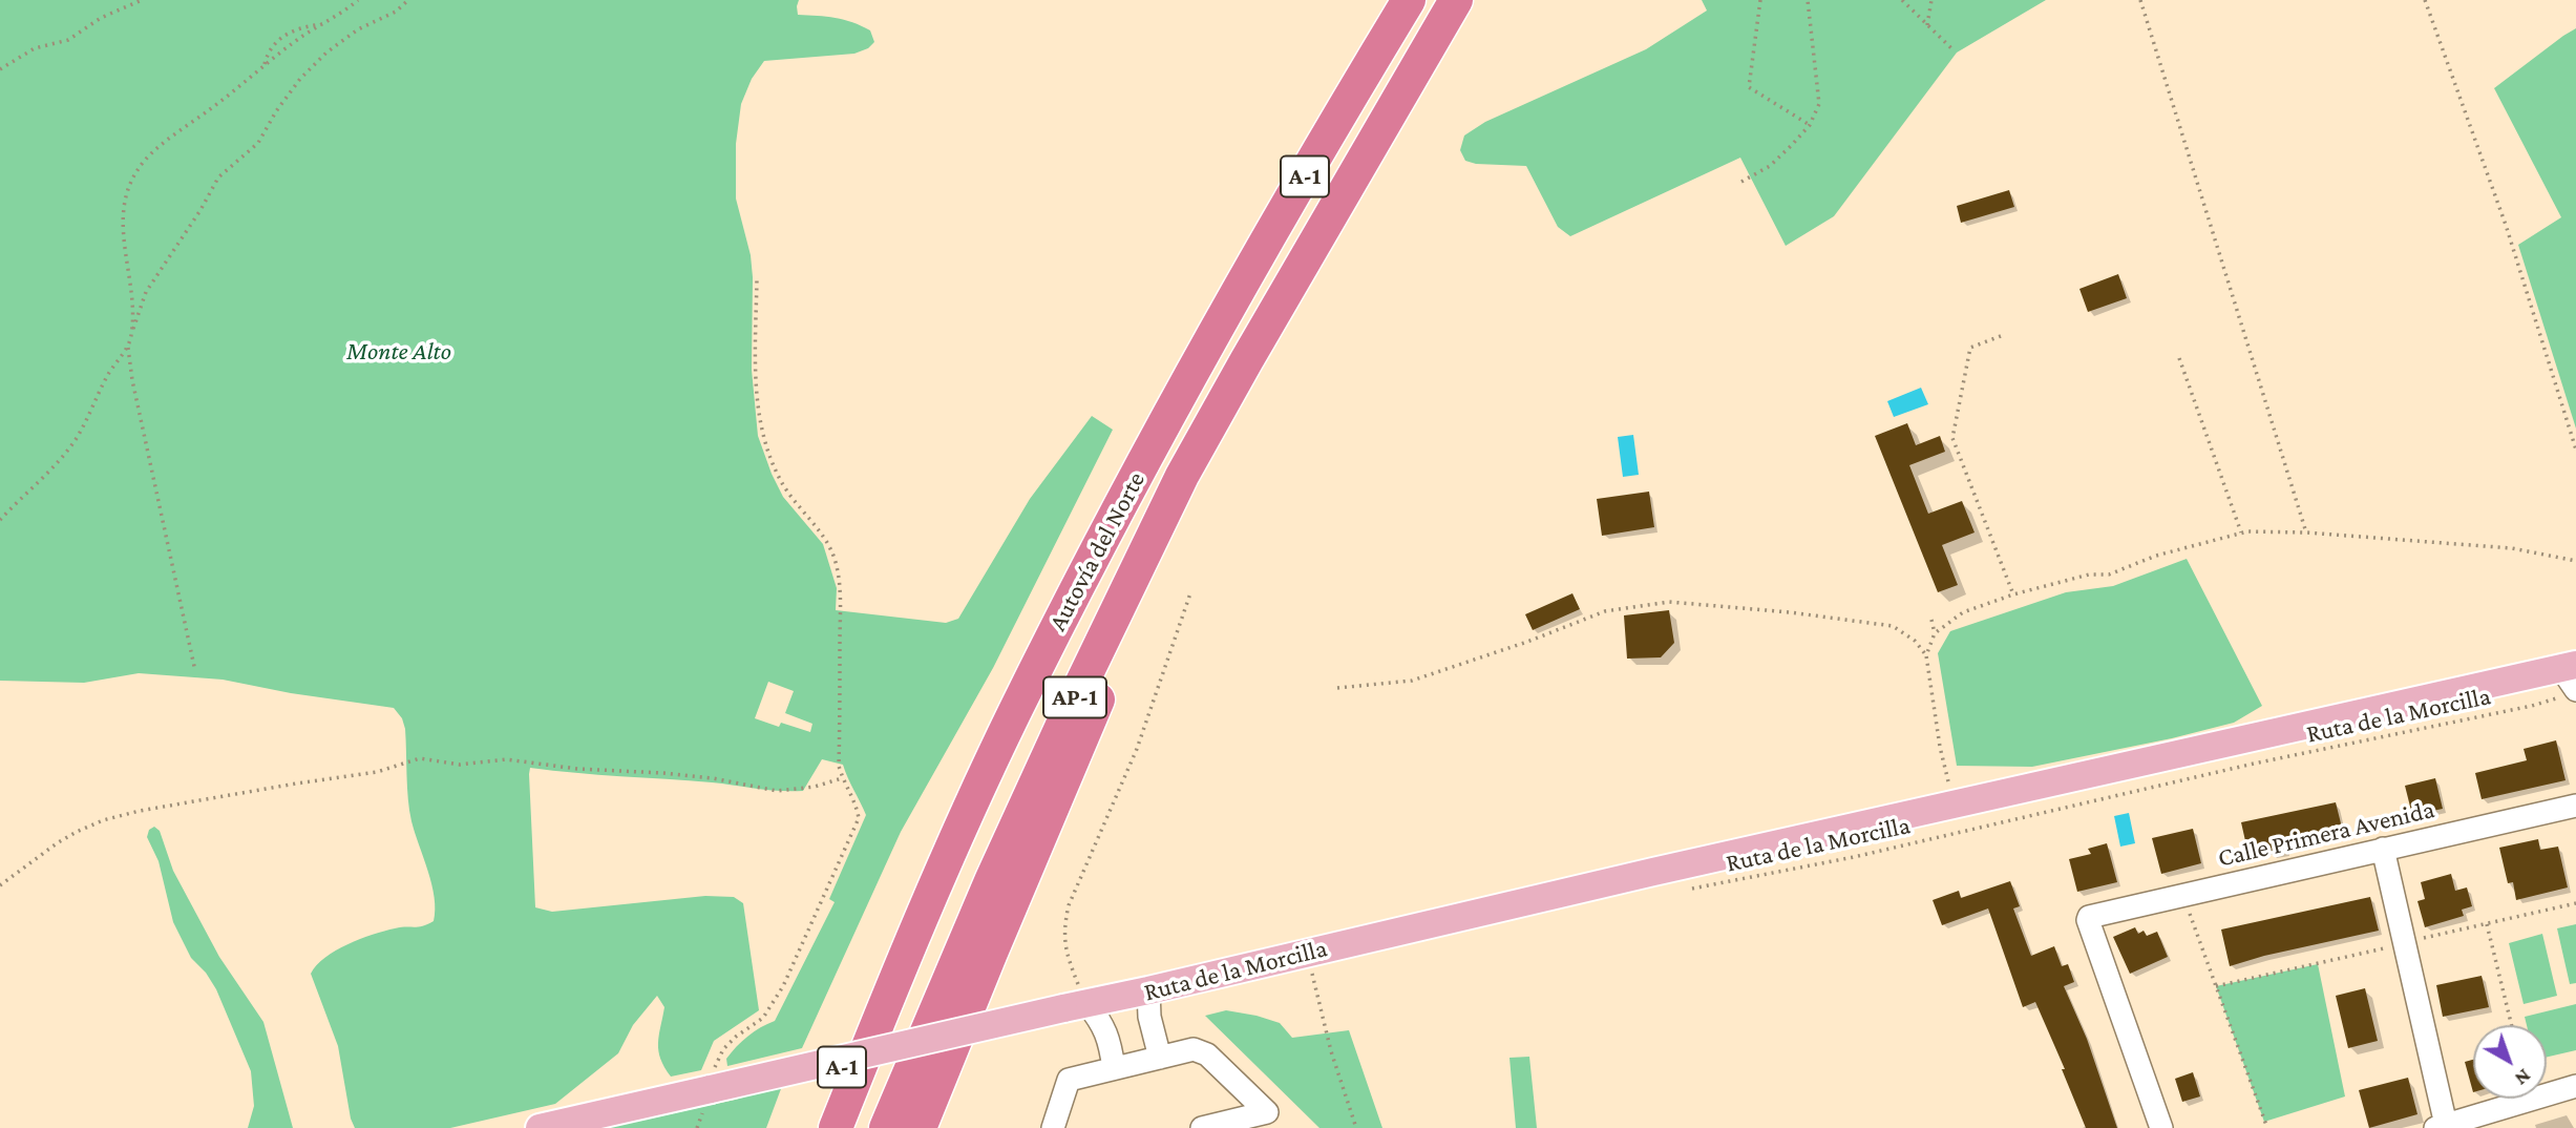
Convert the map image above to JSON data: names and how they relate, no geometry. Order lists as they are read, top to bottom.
{
  "streets": {
    "highway": ["A-1", "Autovía del Norte", "AP-1"],
    "street": ["Calle Primera Avenida"],
    "path": ["Ruta de la Morcilla"]
  },
  "crossings": [
    ["A-1", "Autovía del Norte"]
  ],
  "parks": ["Monte Alto"],
  "north": "bottom right"
}
